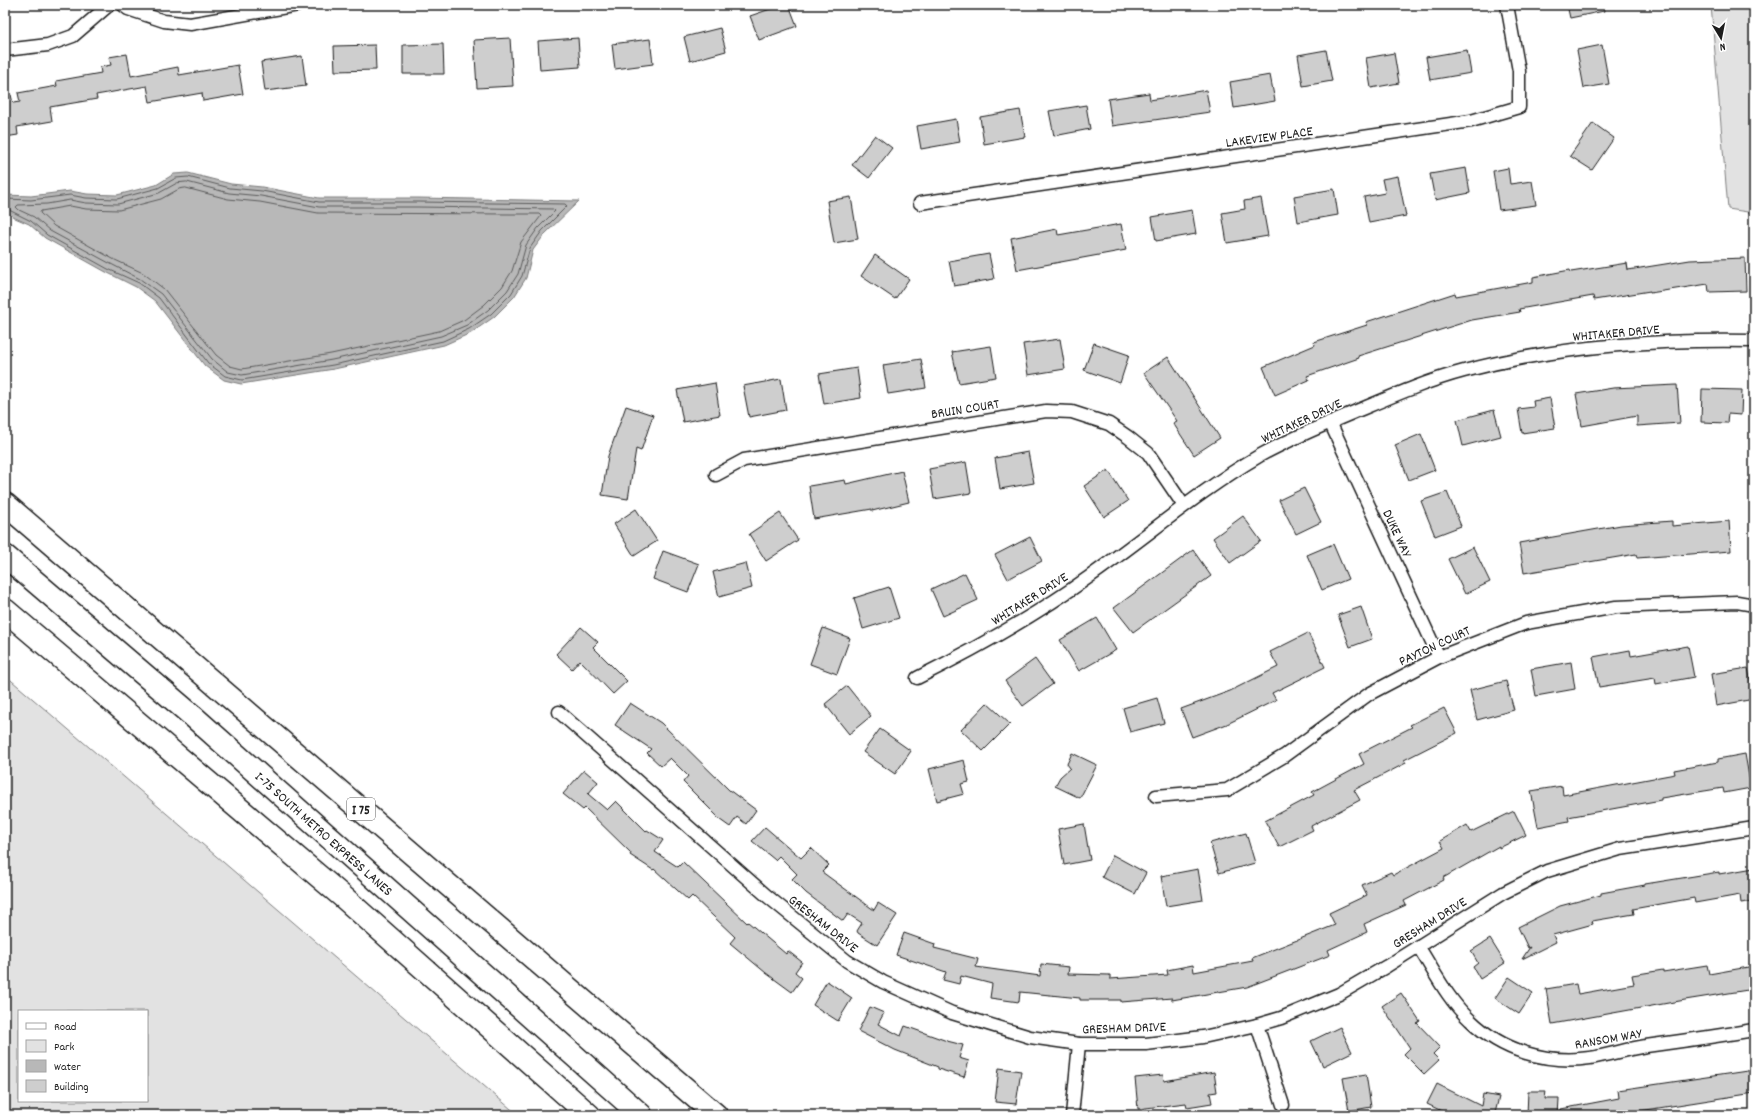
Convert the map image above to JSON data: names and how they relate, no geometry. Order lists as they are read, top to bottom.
{
  "streets": {
    "highway": ["I 75", "I-75 SOUTH METRO EXPRESS LANES"],
    "street": [
      "LAKEVIEW PLACE",
      "WHITAKER DRIVE",
      "BRUIN COURT",
      "DUKE WAY",
      "PAYTON COURT",
      "GRESHAM DRIVE",
      "RANSOM WAY"
    ]
  },
  "crossings": [
    ["WHITAKER DRIVE", "BRUIN COURT"],
    ["WHITAKER DRIVE", "DUKE WAY"],
    ["DUKE WAY", "PAYTON COURT"],
    ["GRESHAM DRIVE", "RANSOM WAY"]
  ],
  "legend": [
    "Road",
    "Park",
    "Water",
    "Building"
  ],
  "north": "bottom"
}
